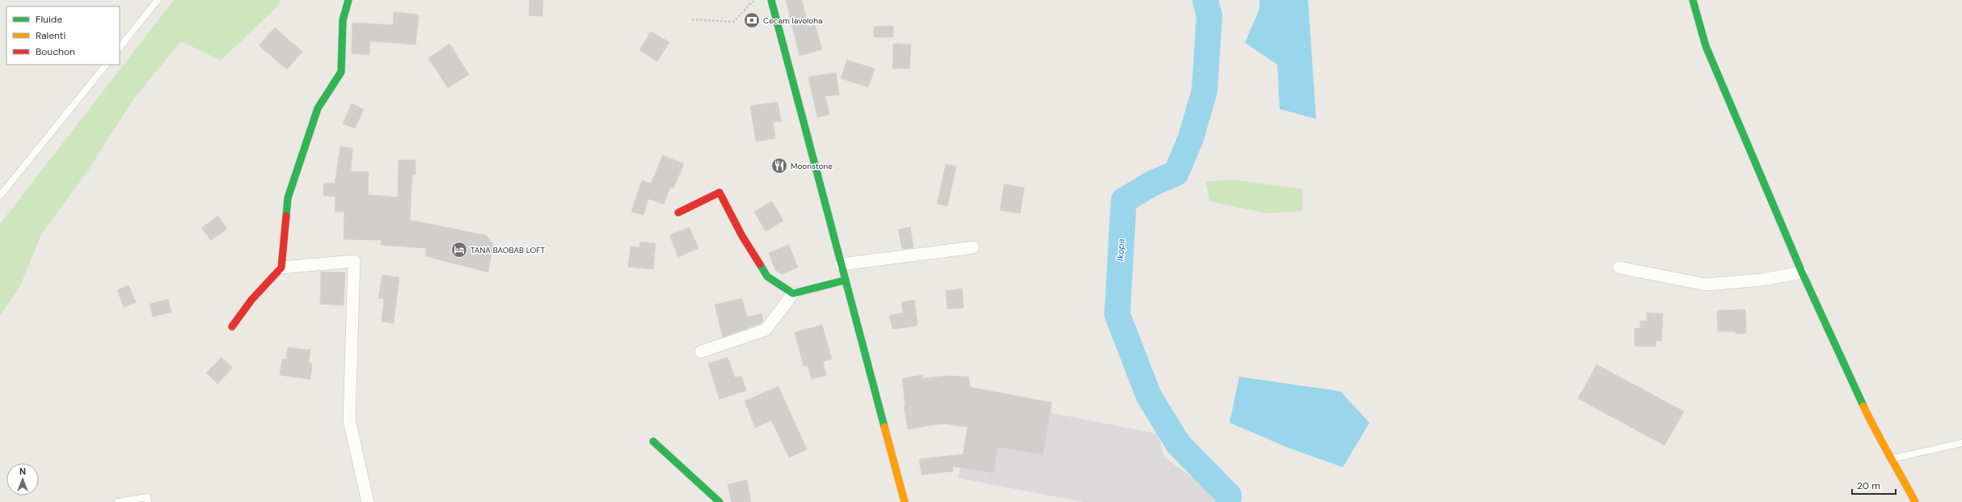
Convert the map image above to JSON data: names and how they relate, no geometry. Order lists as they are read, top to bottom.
{
  "water": ["Ikopa"],
  "places": {
    "bank": ["Cecam Iavoloha"],
    "restaurant": ["Moonstone"],
    "hotel": ["TANA BAOBAB LOFT"]
  },
  "legend": ["Fluide", "Ralenti", "Bouchon"],
  "scale_bar": "20 m",
  "north": "top"
}
